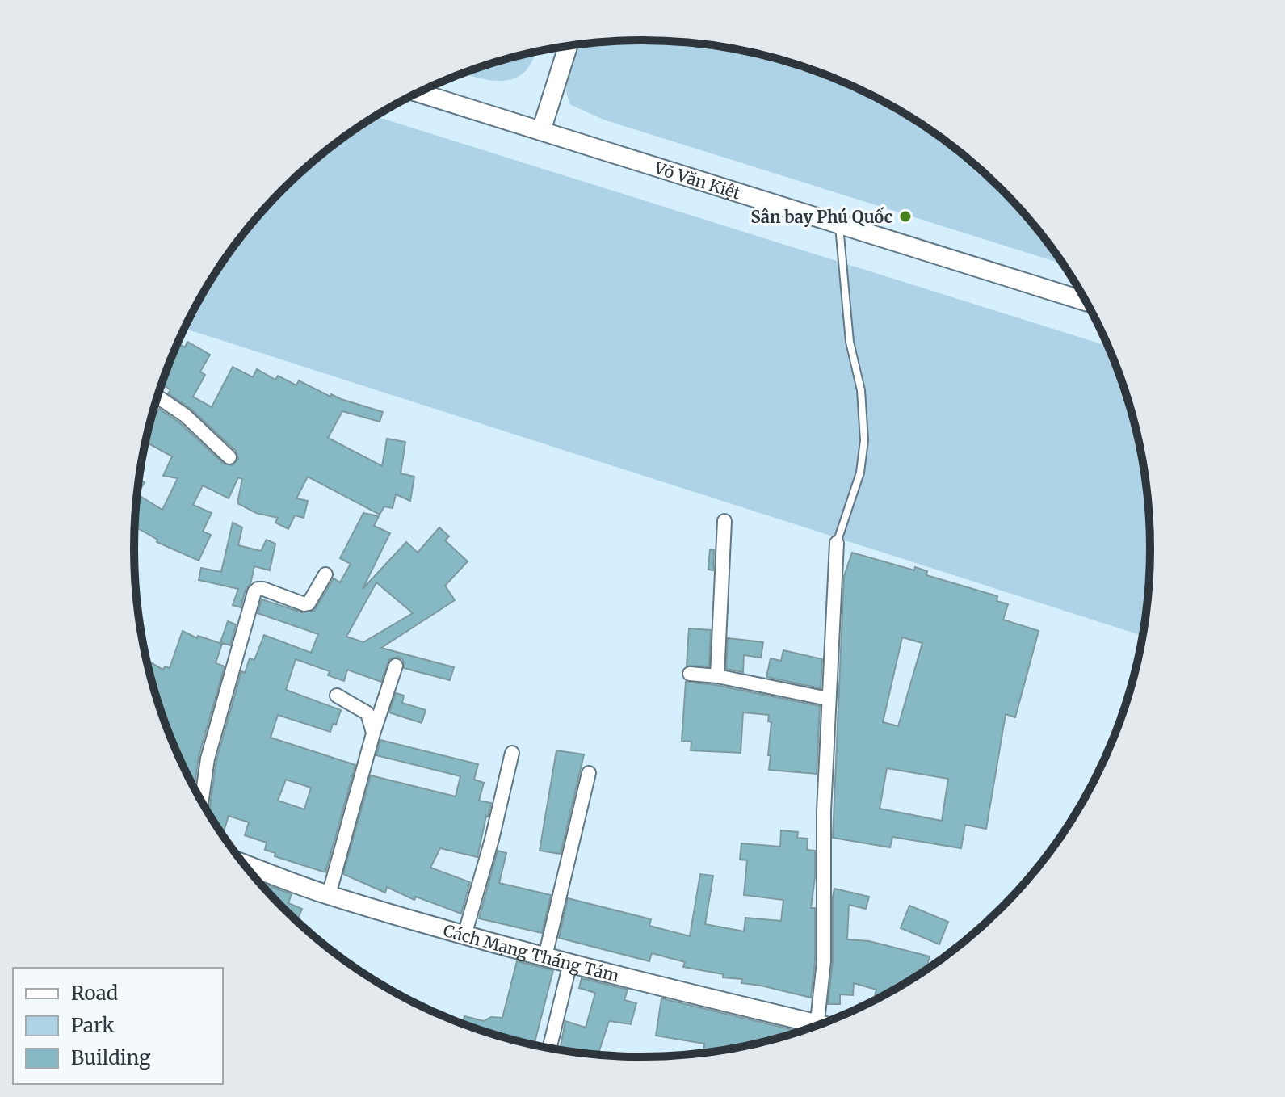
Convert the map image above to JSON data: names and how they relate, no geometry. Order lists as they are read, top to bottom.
{
  "streets": {
    "street": ["Võ Văn Kiệt", "Cách Mạng Tháng Tám"]
  },
  "places": ["Sân bay Phú Quốc"],
  "legend": ["Road", "Park", "Building"]
}
